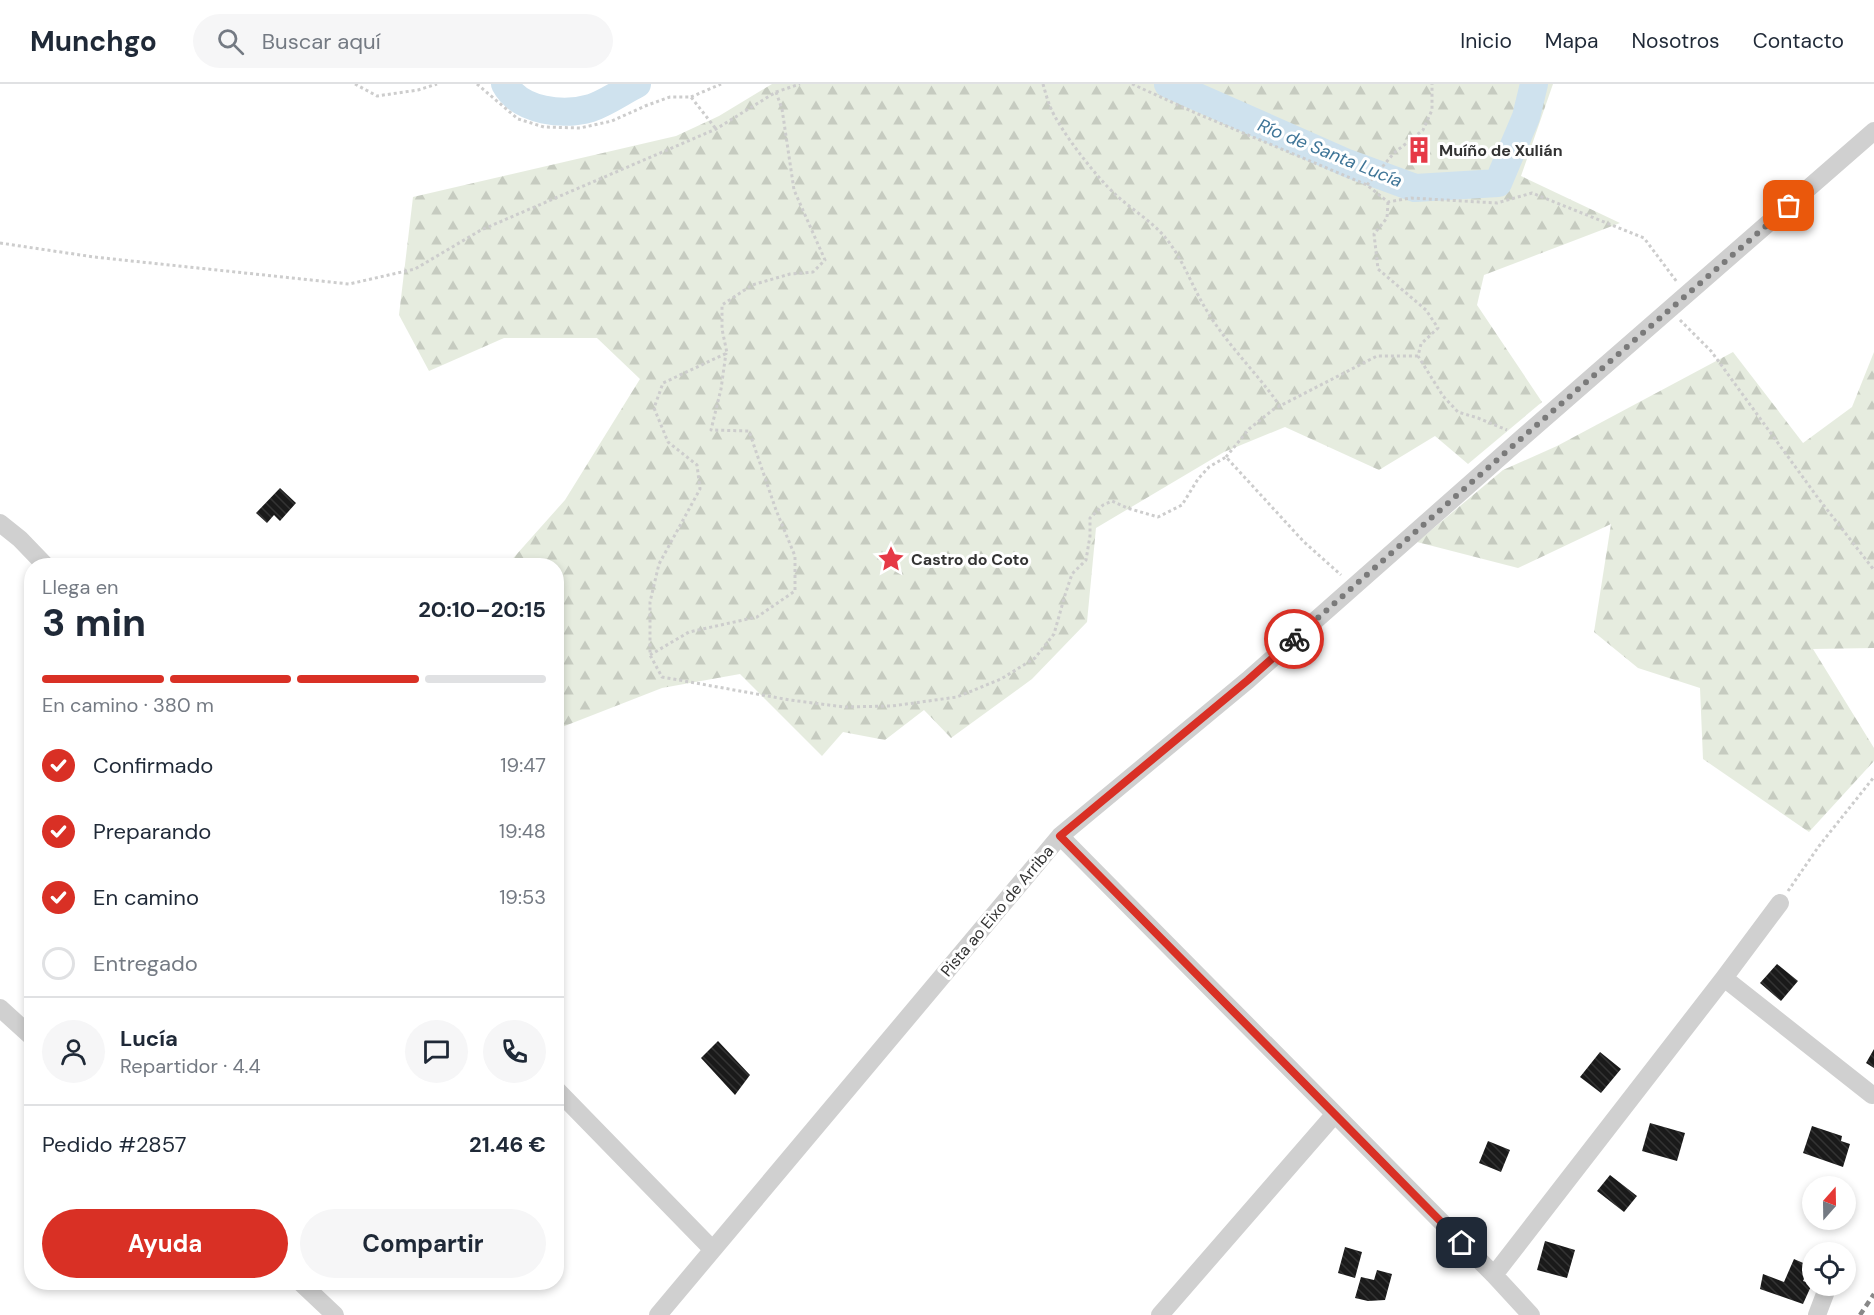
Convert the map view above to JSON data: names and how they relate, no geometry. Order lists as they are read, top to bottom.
{
  "streets": {
    "street": ["Pista ao Eixo de Arriba"]
  },
  "water": ["Río de Santa Lucía"],
  "places": {
    "building": ["Muíño de Xulián"],
    "place": ["Castro do Coto"]
  },
  "north": "top",
  "page": {
    "header": "Munchgo",
    "search": "Buscar aquí",
    "nav": [
      "Inicio",
      "Mapa",
      "Nosotros",
      "Contacto"
    ],
    "heading": ["3 min", "Llega en", "20:10–20:15"],
    "panel": [
      "Lucía",
      "Repartidor · 4.4",
      "Pedido #2857",
      "21.46 €"
    ],
    "bar": "En camino · 380 m",
    "list": [
      ["Confirmado", "19:47"],
      ["Preparando", "19:48"],
      ["En camino", "19:53"],
      "Entregado"
    ],
    "buttons": ["Ayuda", "Compartir"]
  }
}
